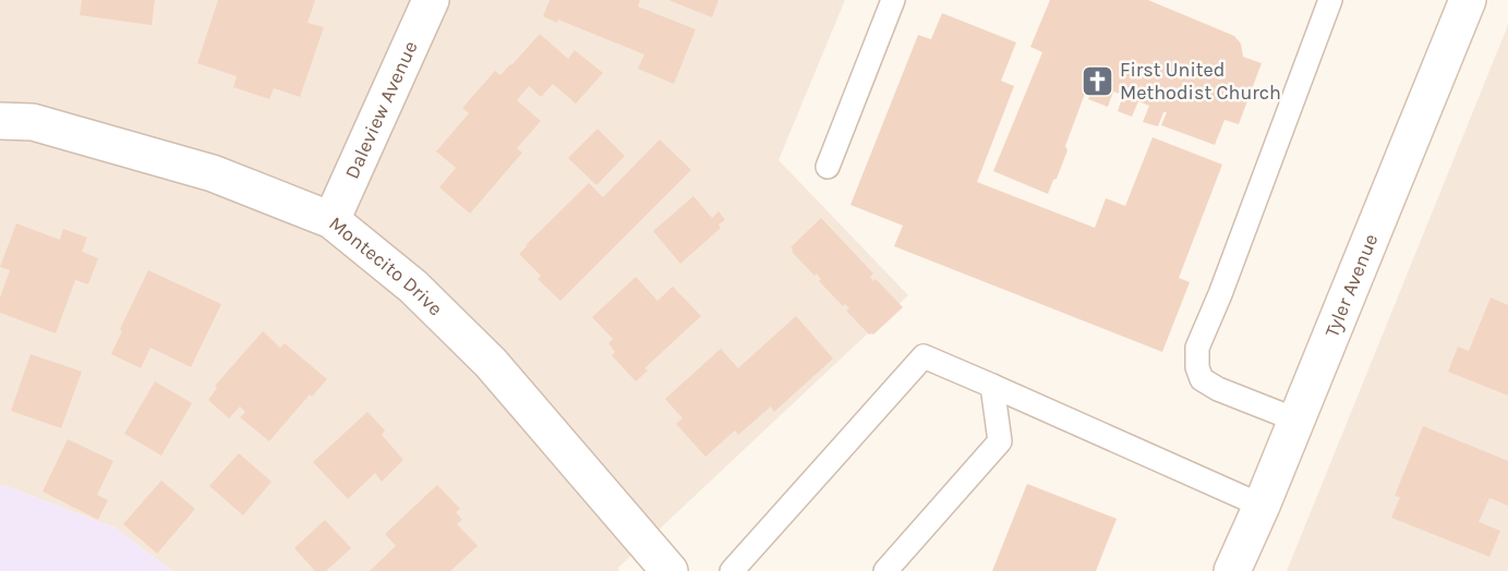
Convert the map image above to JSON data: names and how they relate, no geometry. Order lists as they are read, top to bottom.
{
  "streets": {
    "street": ["Daleview Avenue", "Montecito Drive", "Tyler Avenue"]
  },
  "crossings": [
    ["Daleview Avenue", "Montecito Drive"]
  ],
  "places": {
    "church": ["First United Methodist Church"]
  }
}
